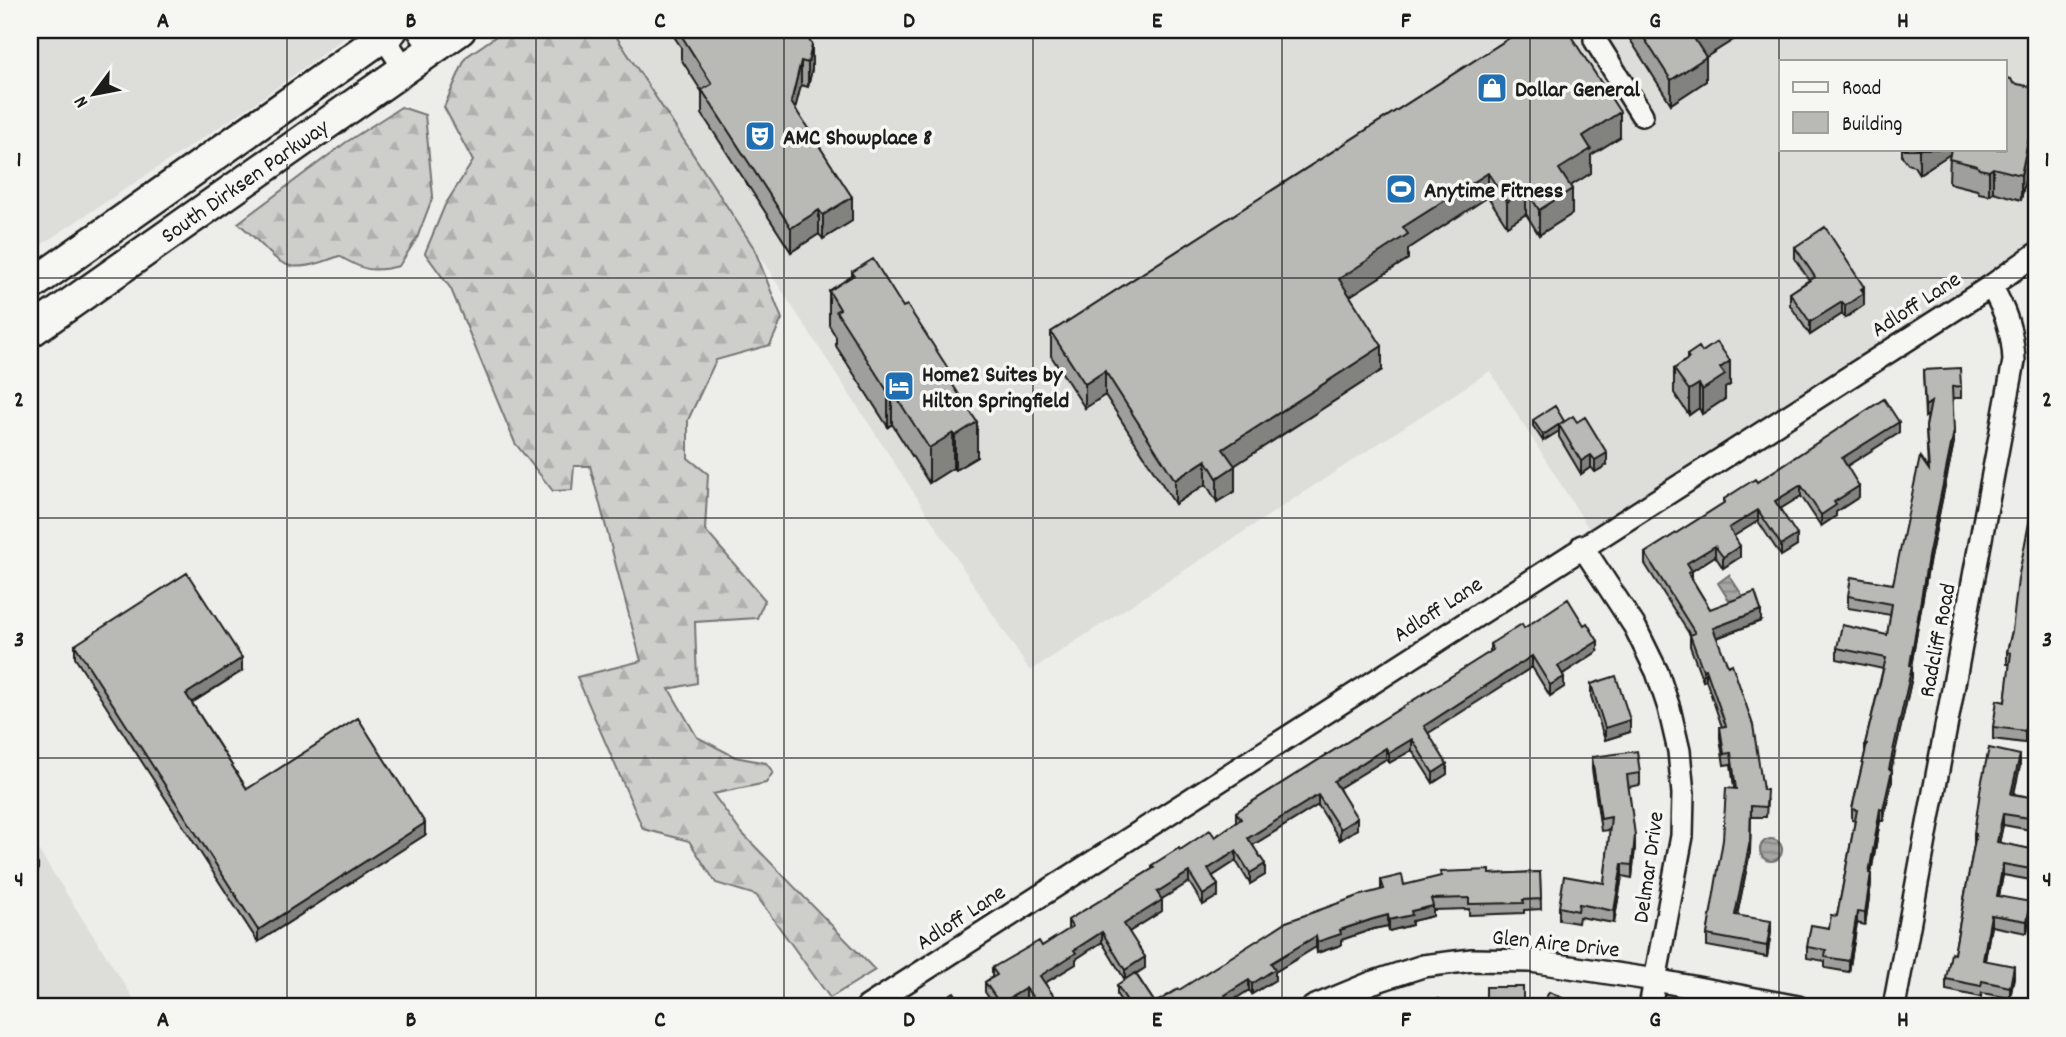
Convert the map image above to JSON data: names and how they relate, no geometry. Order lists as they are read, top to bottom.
{
  "streets": {
    "main road": ["South Dirksen Parkway"],
    "street": [
      "Adloff Lane",
      "Radcliff Road",
      "Delmar Drive",
      "Glen Aire Drive"
    ]
  },
  "crossings": [
    ["Adloff Lane", "Radcliff Road"],
    ["Adloff Lane", "Delmar Drive"],
    ["Delmar Drive", "Glen Aire Drive"]
  ],
  "places": {
    "shop": ["Dollar General"],
    "theatre": ["AMC Showplace 8"],
    "sports": ["Anytime Fitness"],
    "hotel": ["Home2 Suites by Hilton Springfield"]
  },
  "legend": ["Road", "Building"],
  "north": "bottom left",
  "grid": {
    "columns": [
      "A",
      "B",
      "C",
      "D",
      "E",
      "F",
      "G",
      "H"
    ],
    "rows": [
      "1",
      "2",
      "3",
      "4"
    ]
  }
}
